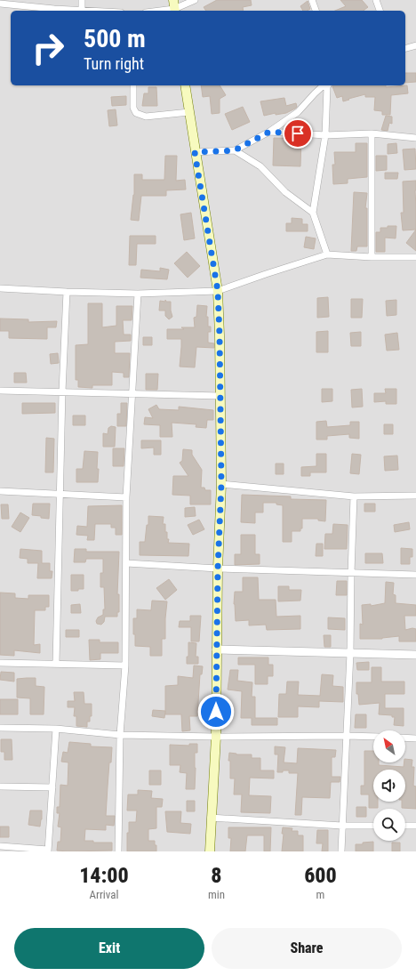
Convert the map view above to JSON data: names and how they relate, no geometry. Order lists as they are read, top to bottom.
{
  "north": "top left",
  "page": {
    "turn": ["500 m", "Turn right"],
    "eta": [
      "14:00",
      "Arrival",
      "8",
      "min",
      "600",
      "m"
    ],
    "buttons": ["Exit", "Share"]
  }
}
